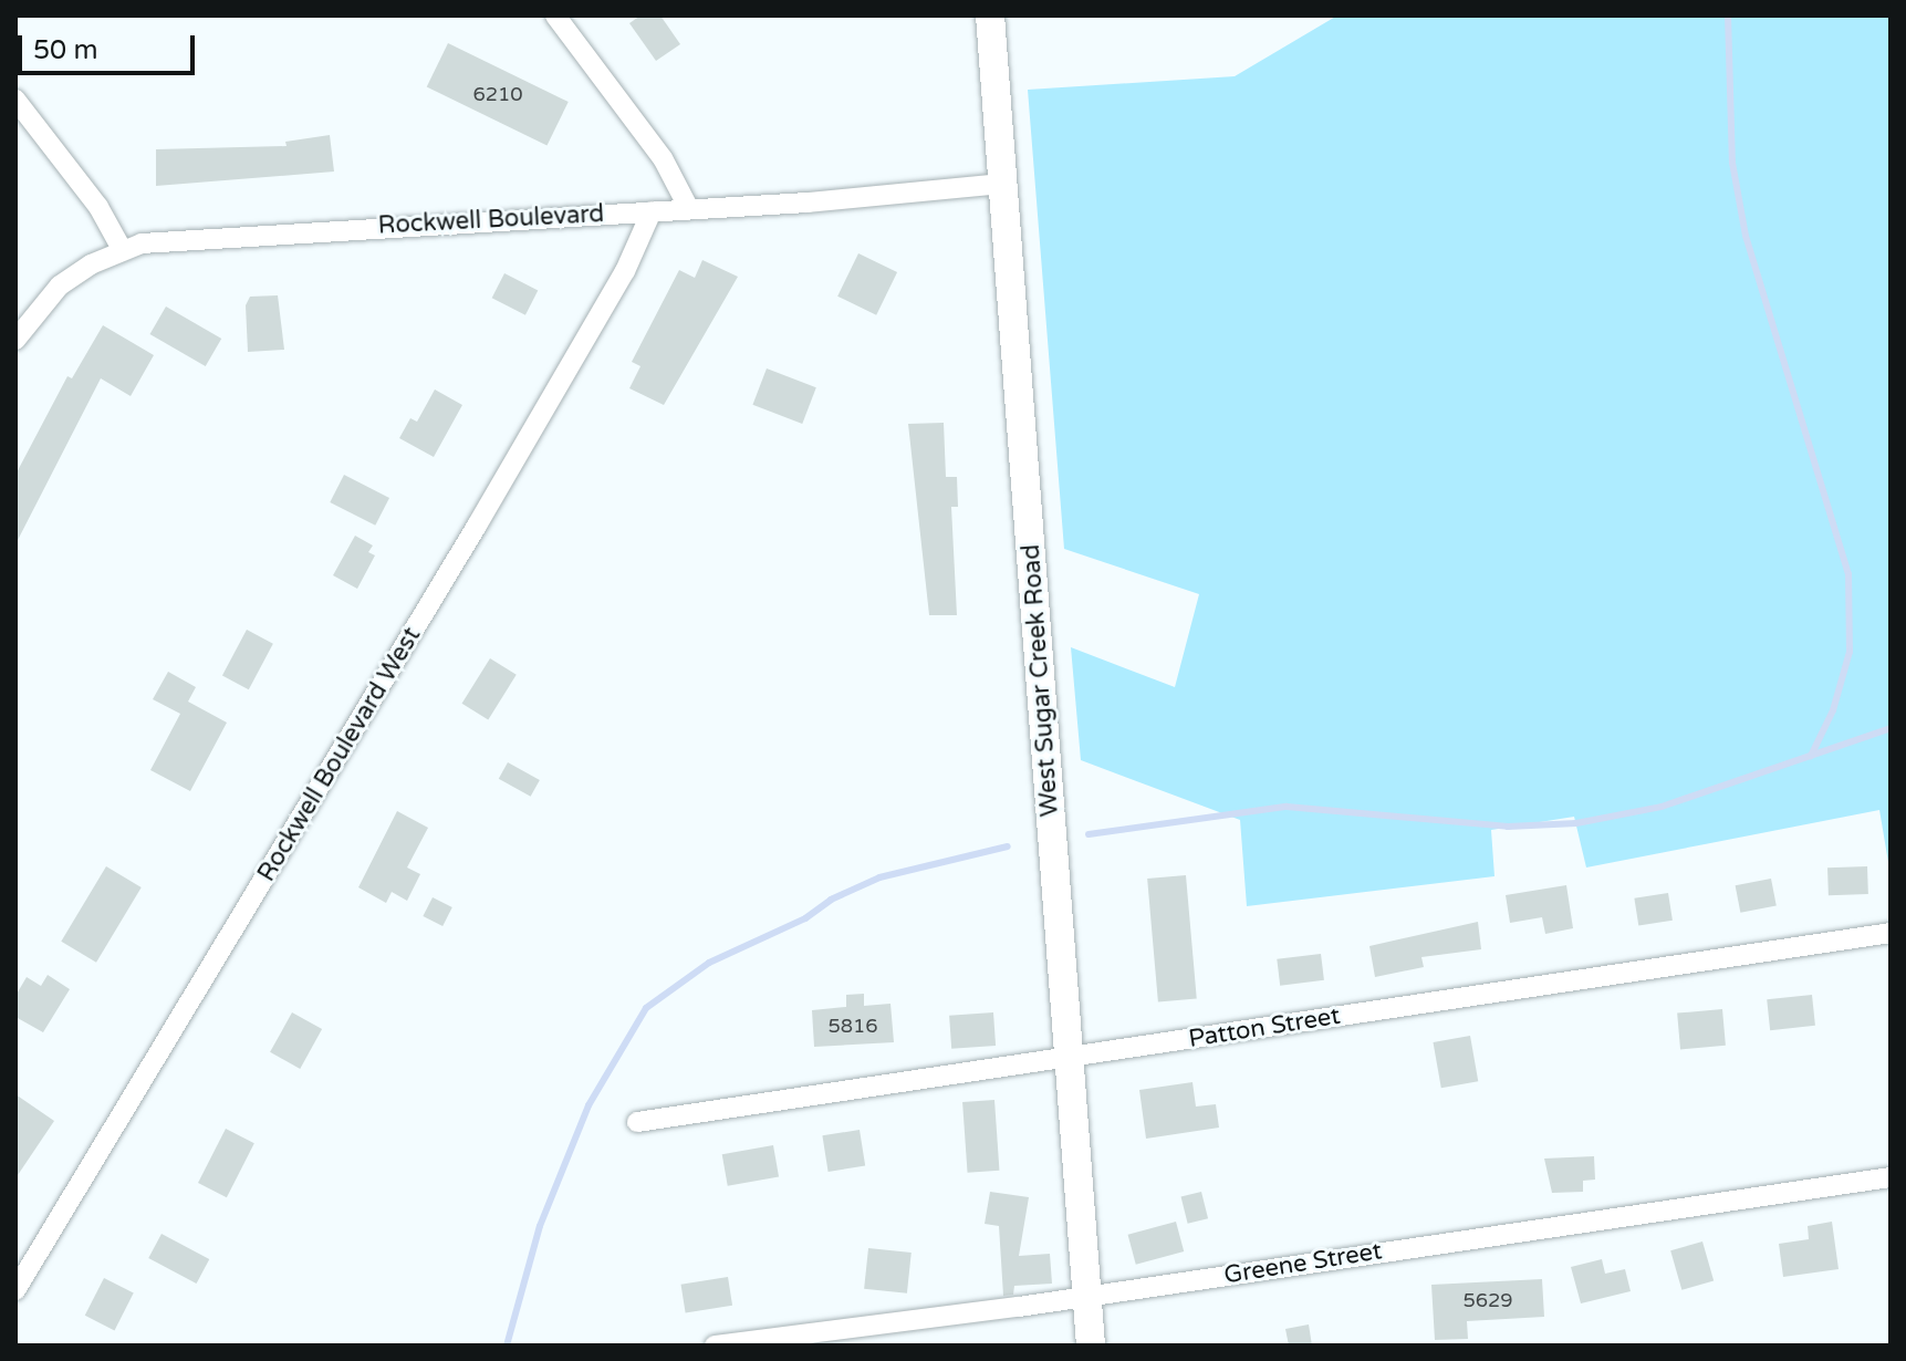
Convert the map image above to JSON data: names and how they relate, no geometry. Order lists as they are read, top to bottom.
{
  "streets": {
    "main road": ["West Sugar Creek Road"],
    "street": [
      "Rockwell Boulevard",
      "Rockwell Boulevard West",
      "Patton Street",
      "Greene Street"
    ]
  },
  "crossings": [
    ["Rockwell Boulevard", "West Sugar Creek Road"],
    ["Rockwell Boulevard", "Rockwell Boulevard West"],
    ["West Sugar Creek Road", "Patton Street"],
    ["West Sugar Creek Road", "Greene Street"]
  ],
  "house_numbers": ["6210", "5816", "5629"],
  "scale_bar": "50 m"
}
